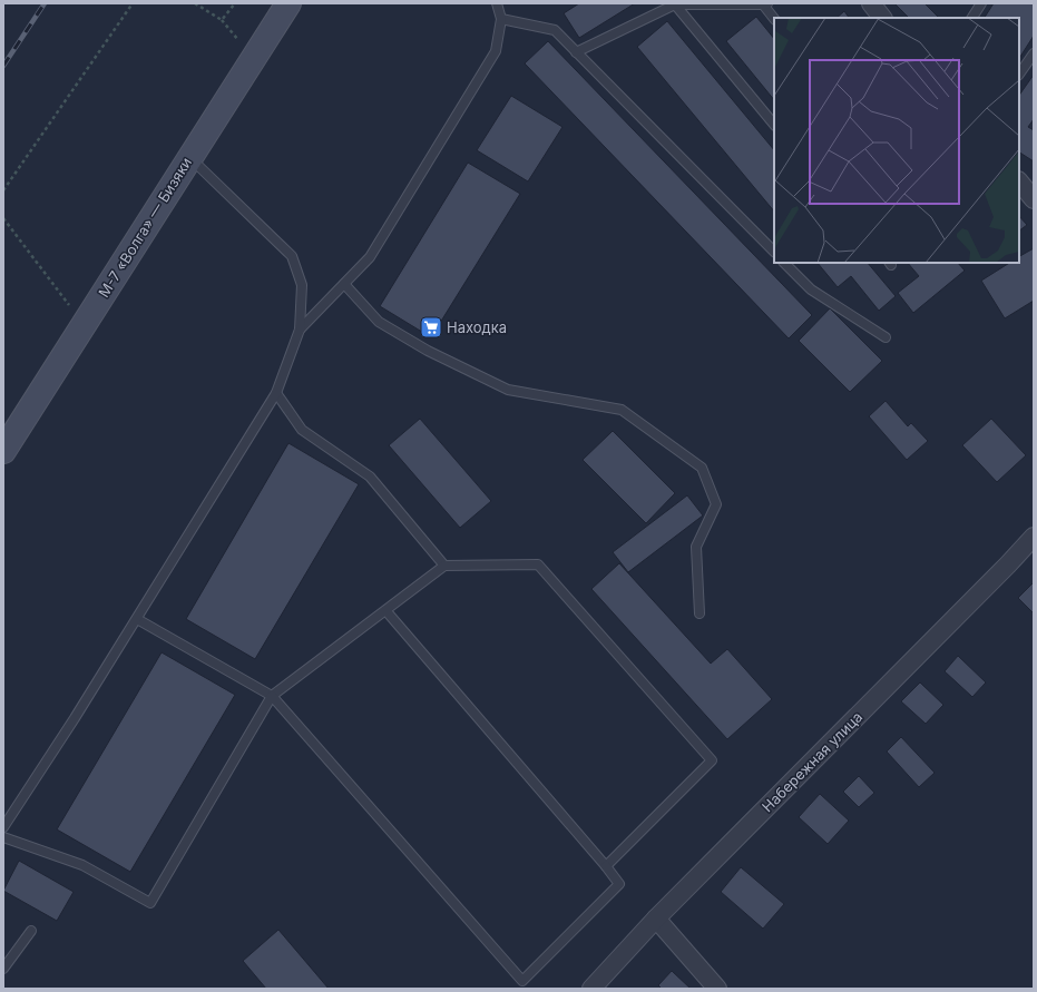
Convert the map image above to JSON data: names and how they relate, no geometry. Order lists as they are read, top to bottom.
{
  "streets": {
    "main road": ["М-7 «Волга» — Бизяки"],
    "street": ["Набережная улица"]
  },
  "places": {
    "supermarket": ["Находка"]
  }
}
